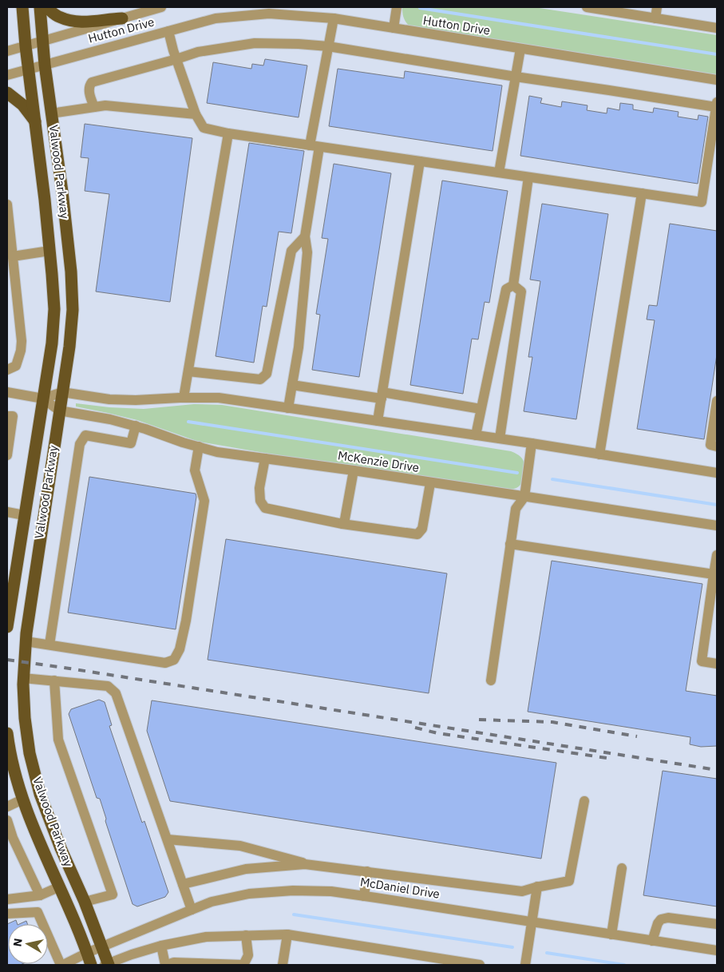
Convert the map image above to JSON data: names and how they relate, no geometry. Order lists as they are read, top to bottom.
{
  "streets": {
    "main road": ["Valwood Parkway"],
    "street": ["Hutton Drive", "McKenzie Drive", "McDaniel Drive"]
  },
  "crossings": [
    ["Hutton Drive", "Valwood Parkway"],
    ["Valwood Parkway", "McKenzie Drive"],
    ["Valwood Parkway", "McDaniel Drive"]
  ],
  "north": "left"
}
